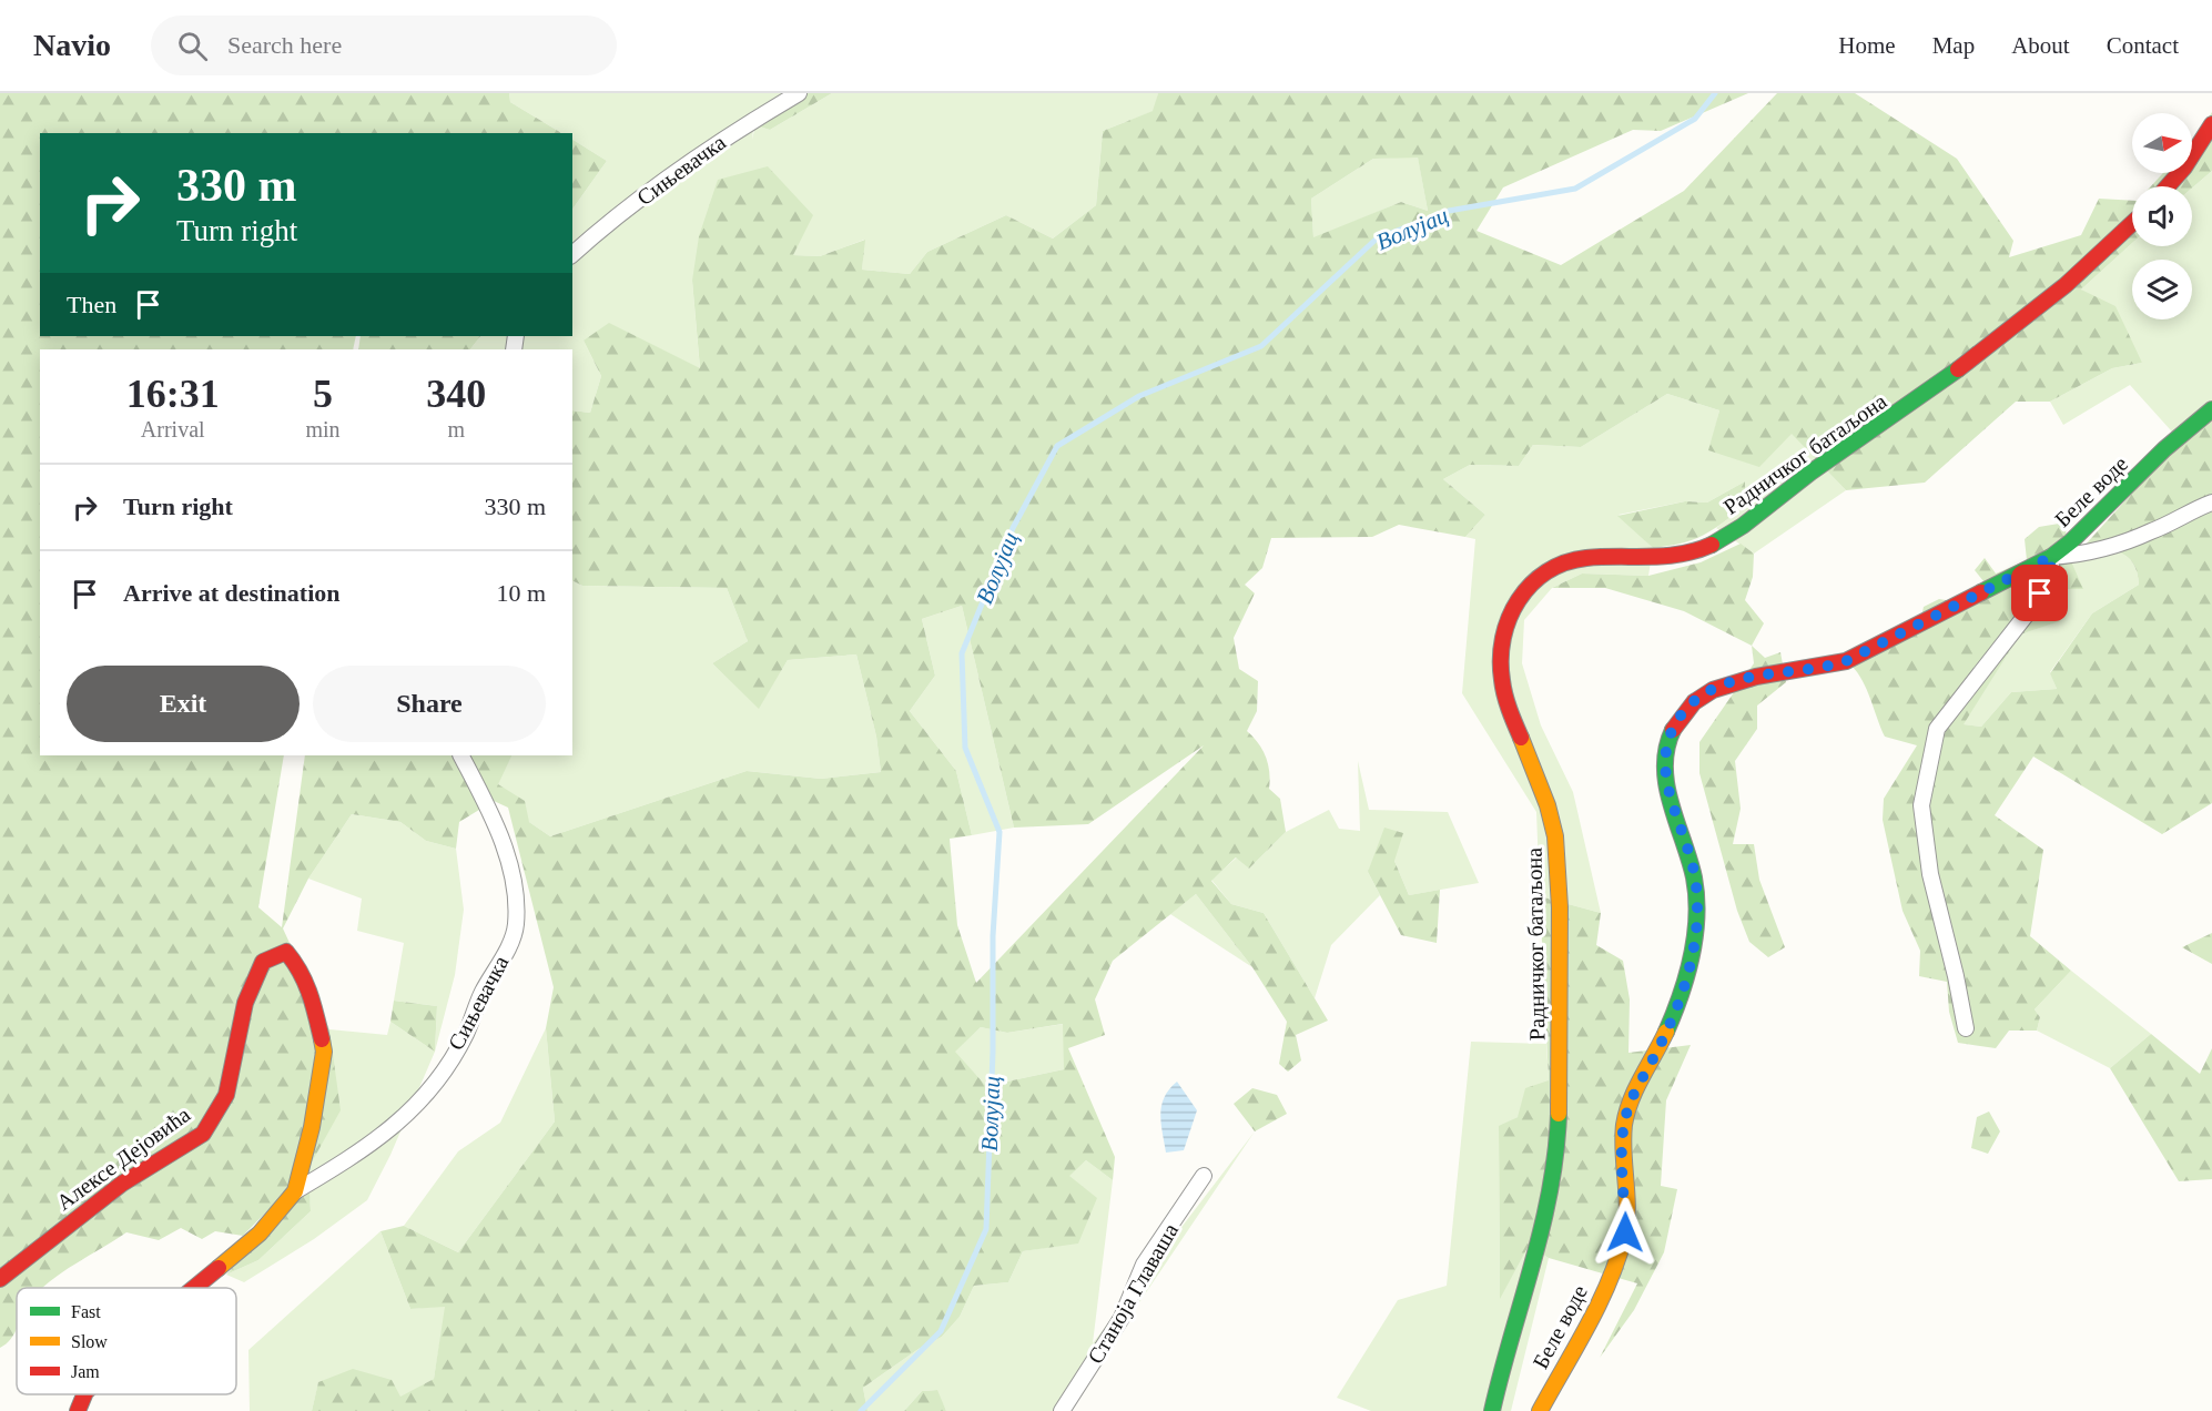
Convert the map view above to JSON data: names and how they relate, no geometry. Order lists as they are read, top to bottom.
{
  "streets": {
    "street": [
      "Сињевачка",
      "Радничког батаљона",
      "Беле воде",
      "Алексе Дејовића",
      "Станоја Главаша"
    ]
  },
  "crossings": [
    ["Сињевачка", "Алексе Дејовића"]
  ],
  "water": ["Волујац"],
  "legend": ["Fast", "Slow", "Jam"],
  "north": "right",
  "page": {
    "header": "Navio",
    "search": "Search here",
    "nav": [
      "Home",
      "Map",
      "About",
      "Contact"
    ],
    "turn": ["330 m", "Turn right"],
    "then": "Then",
    "eta": [
      "16:31",
      "Arrival",
      "5",
      "min",
      "340",
      "m"
    ],
    "list": [
      {
        "name": "Turn right",
        "value": "330 m"
      },
      {
        "name": "Arrive at destination",
        "value": "10 m"
      }
    ],
    "buttons": ["Exit", "Share"]
  }
}
